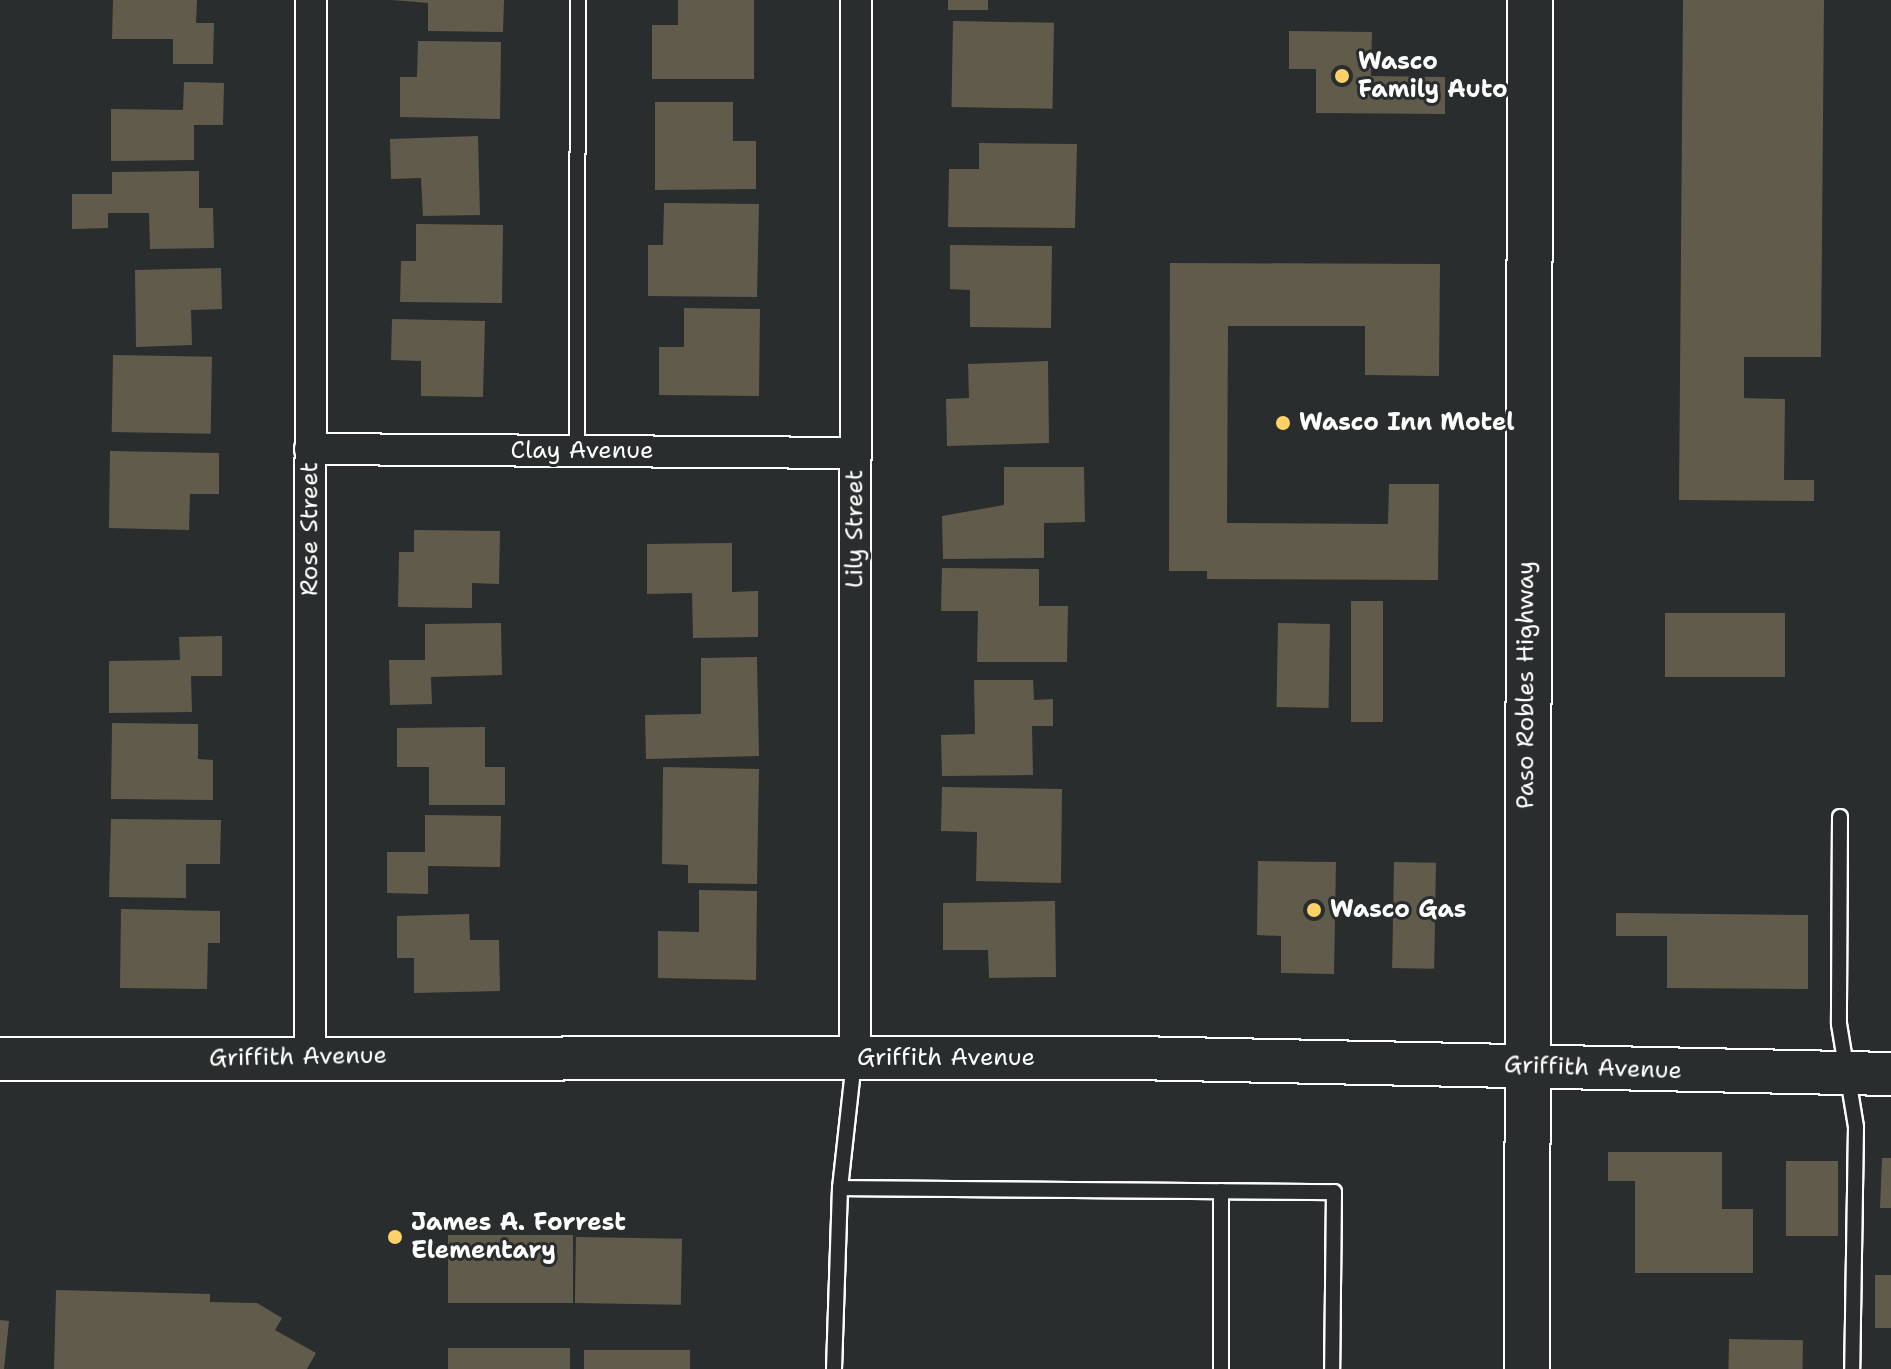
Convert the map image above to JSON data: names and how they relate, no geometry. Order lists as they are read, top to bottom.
{
  "streets": {
    "highway": ["Paso Robles Highway"],
    "street": [
      "Clay Avenue",
      "Rose Street",
      "Lily Street",
      "Griffith Avenue"
    ]
  },
  "crossings": [
    ["Clay Avenue", "Rose Street"],
    ["Clay Avenue", "Lily Street"],
    ["Rose Street", "Griffith Avenue"],
    ["Lily Street", "Griffith Avenue"],
    ["Paso Robles Highway", "Griffith Avenue"]
  ],
  "places": [
    "Wasco Family Auto",
    "Wasco Inn Motel",
    "Wasco Gas",
    "James A. Forrest Elementary"
  ]
}
